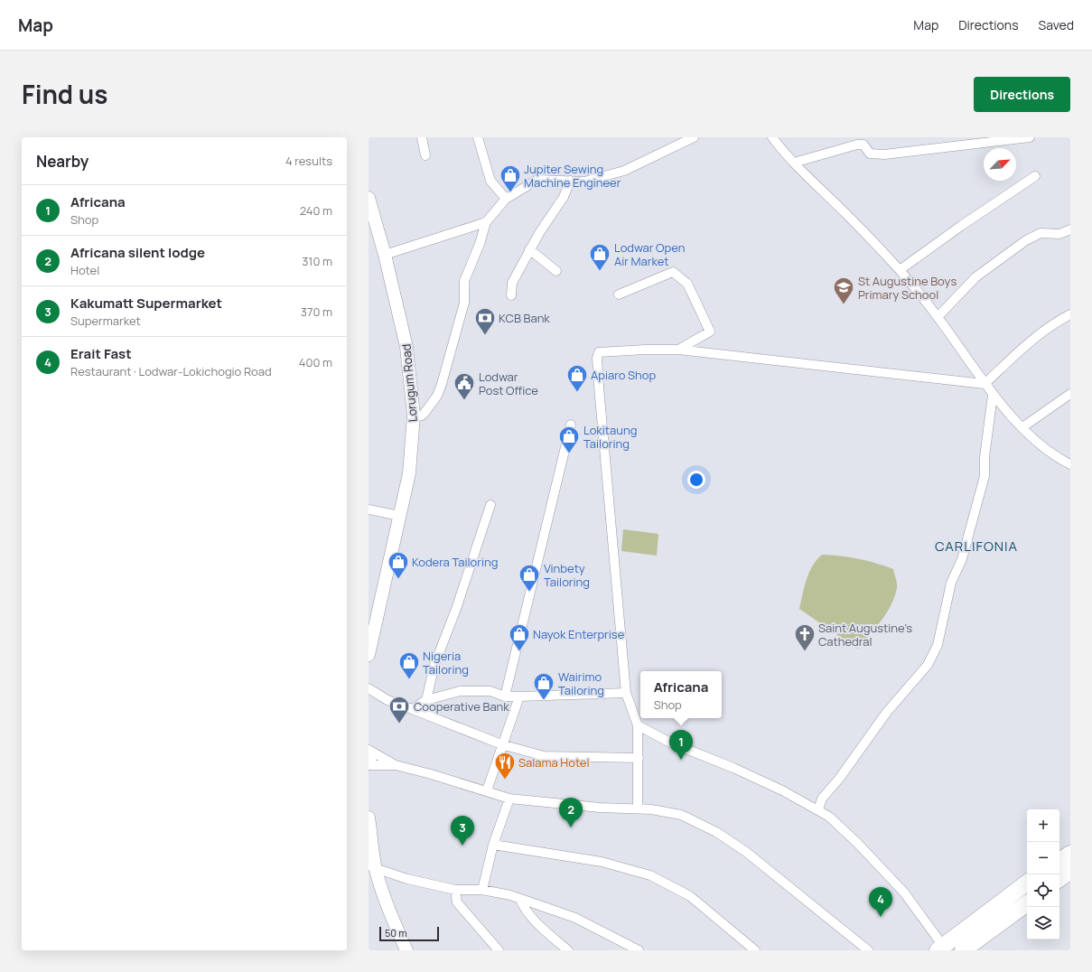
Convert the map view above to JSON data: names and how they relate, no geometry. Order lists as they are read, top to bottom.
{
  "streets": {
    "main road": ["Lorugum Road"]
  },
  "districts": ["CARLIFONIA"],
  "places": {
    "shop": [
      "Jupiter Sewing Machine Engineer",
      "Lodwar Open Air Market",
      "Apiaro Shop",
      "Lokitaung Tailoring",
      "Kodera Tailoring",
      "Vinbety Tailoring",
      "Nayok Enterprise",
      "Nigeria Tailoring",
      "Wairimo Tailoring"
    ],
    "school or university": ["St Augustine Boys Primary School"],
    "bank": ["KCB Bank", "Cooperative Bank"],
    "public building": ["Lodwar Post Office"],
    "church": ["Saint Augustine's Cathedral"],
    "restaurant": ["Salama Hotel"]
  },
  "scale_bar": "50 m",
  "north": "top right",
  "page": {
    "header": "Map",
    "nav": ["Map", "Directions", "Saved"],
    "title": "Find us",
    "buttons": "Directions",
    "heading": ["Nearby", "4 results"],
    "list": [
      {
        "mark": "1",
        "name": "Africana",
        "note": "Shop",
        "value": "240 m"
      },
      {
        "mark": "2",
        "name": "Africana silent lodge",
        "note": "Hotel",
        "value": "310 m"
      },
      {
        "mark": "3",
        "name": "Kakumatt Supermarket",
        "note": "Supermarket",
        "value": "370 m"
      },
      {
        "mark": "4",
        "name": "Erait Fast",
        "note": "Restaurant · Lodwar-Lokichogio Road",
        "value": "400 m"
      }
    ],
    "popup": ["Africana", "Shop"],
    "pins": [
      "1",
      "2",
      "3",
      "4"
    ],
    "map_buttons": ["+", "−"],
    "scale": "50 m"
  }
}
